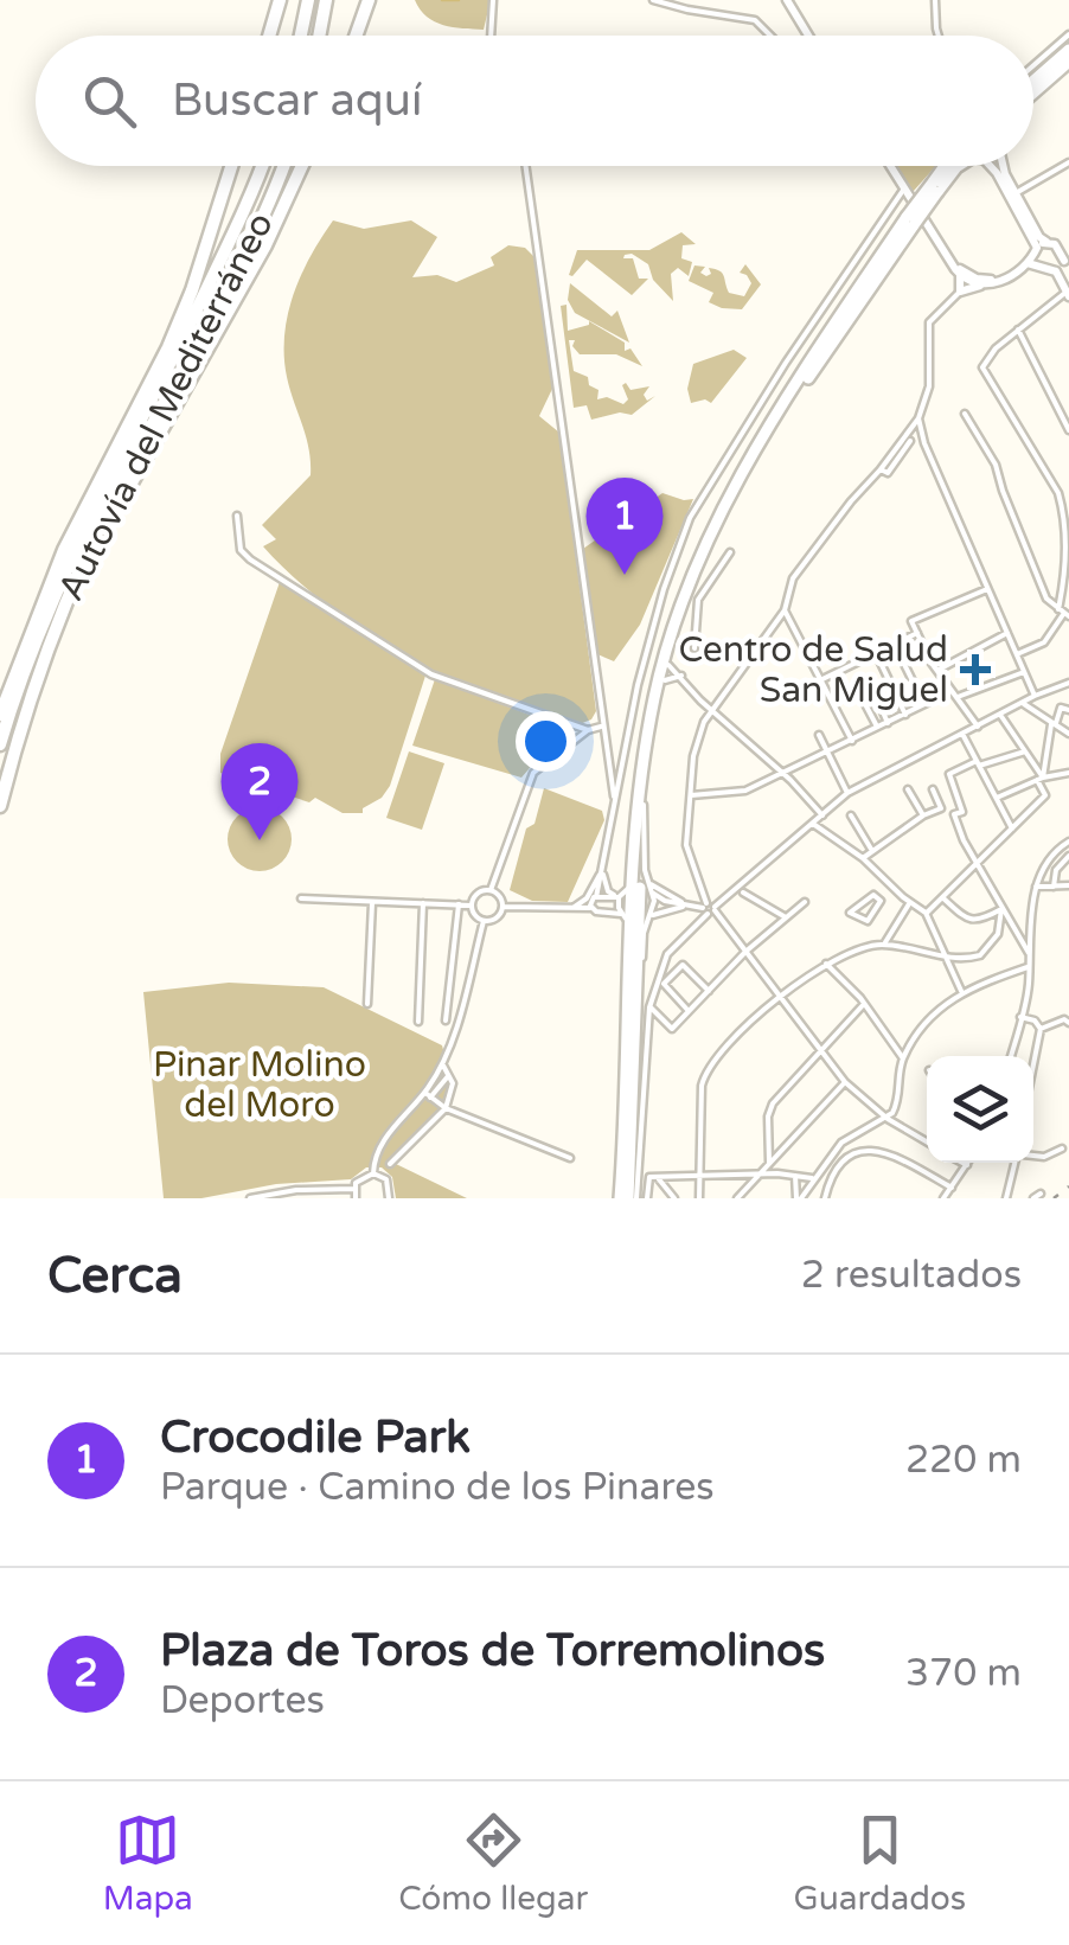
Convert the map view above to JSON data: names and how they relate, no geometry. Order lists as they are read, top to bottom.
{
  "streets": {
    "highway": ["Autovía del Mediterráneo"]
  },
  "parks": ["Pinar Molino del Moro"],
  "places": {
    "health": ["Centro de Salud San Miguel"]
  },
  "page": {
    "search": "Buscar aquí",
    "pins": ["1", "2"],
    "heading": ["Cerca", "2 resultados"],
    "list": [
      {
        "mark": "1",
        "name": "Crocodile Park",
        "note": "Parque · Camino de los Pinares",
        "value": "220 m"
      },
      {
        "mark": "2",
        "name": "Plaza de Toros de Torremolinos",
        "note": "Deportes",
        "value": "370 m"
      }
    ],
    "nav": ["Mapa", "Cómo llegar", "Guardados"]
  }
}
